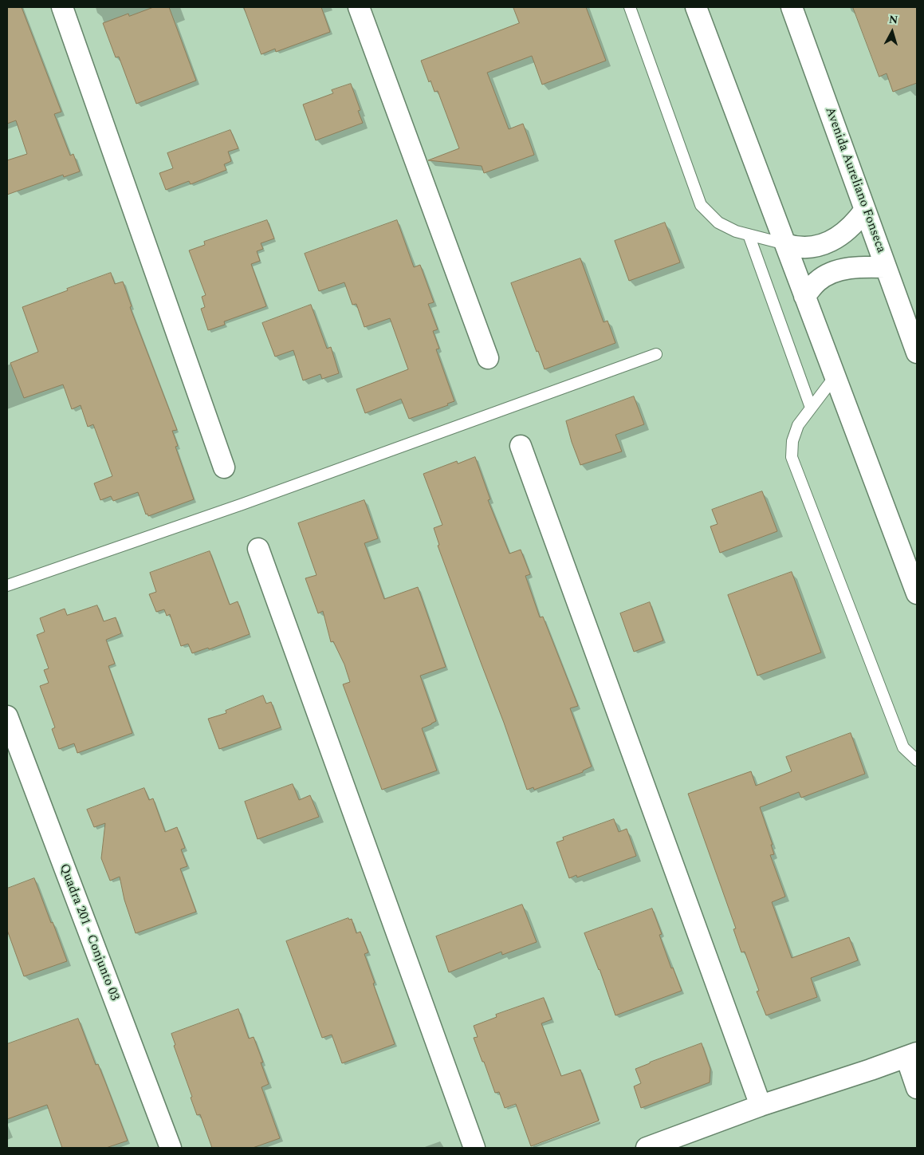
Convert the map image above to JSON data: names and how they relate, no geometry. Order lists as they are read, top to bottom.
{
  "streets": {
    "street": ["Avenida Aureliano Fonseca", "Quadra 201 - Conjunto 03"]
  },
  "north": "top"
}
